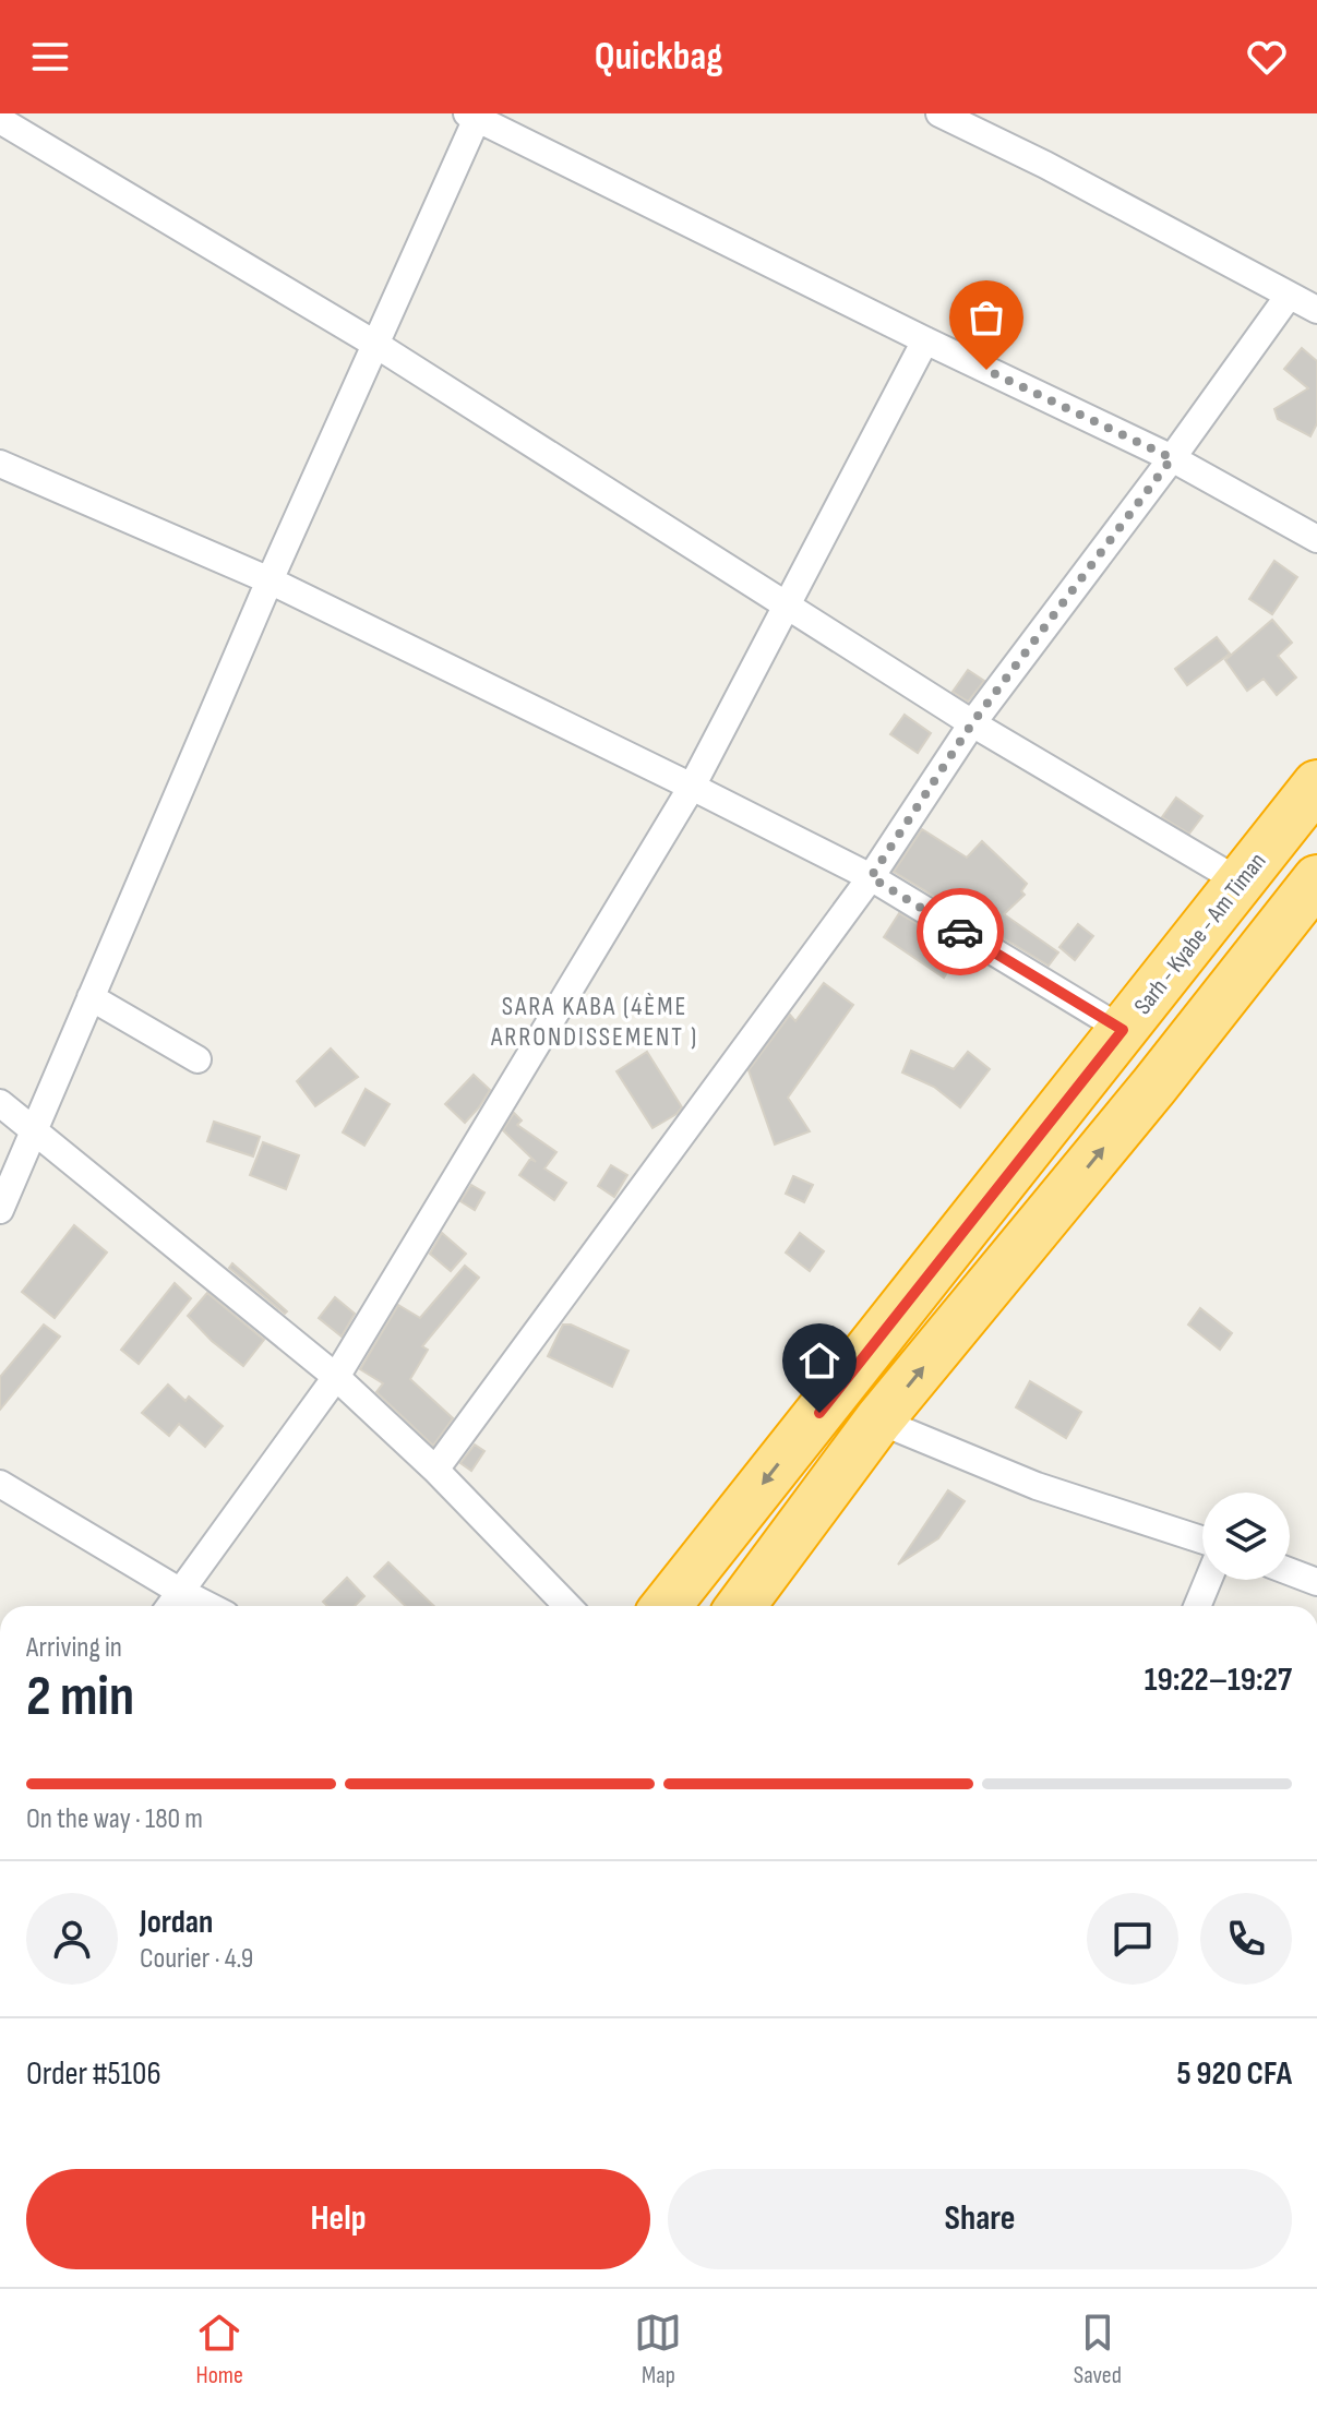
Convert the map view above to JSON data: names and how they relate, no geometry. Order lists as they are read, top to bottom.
{
  "streets": {
    "highway": ["Sarh - Kyabe - Am Timan"]
  },
  "districts": ["SARA KABA (4ÈME ARRONDISSEMENT )"],
  "page": {
    "header": "Quickbag",
    "heading": ["2 min", "Arriving in", "19:22–19:27"],
    "panel": [
      "Jordan",
      "Courier · 4.9",
      "Order #5106",
      "5 920 CFA"
    ],
    "bar": "On the way · 180 m",
    "buttons": ["Help", "Share"],
    "tabs": ["Home", "Map", "Saved"]
  }
}
